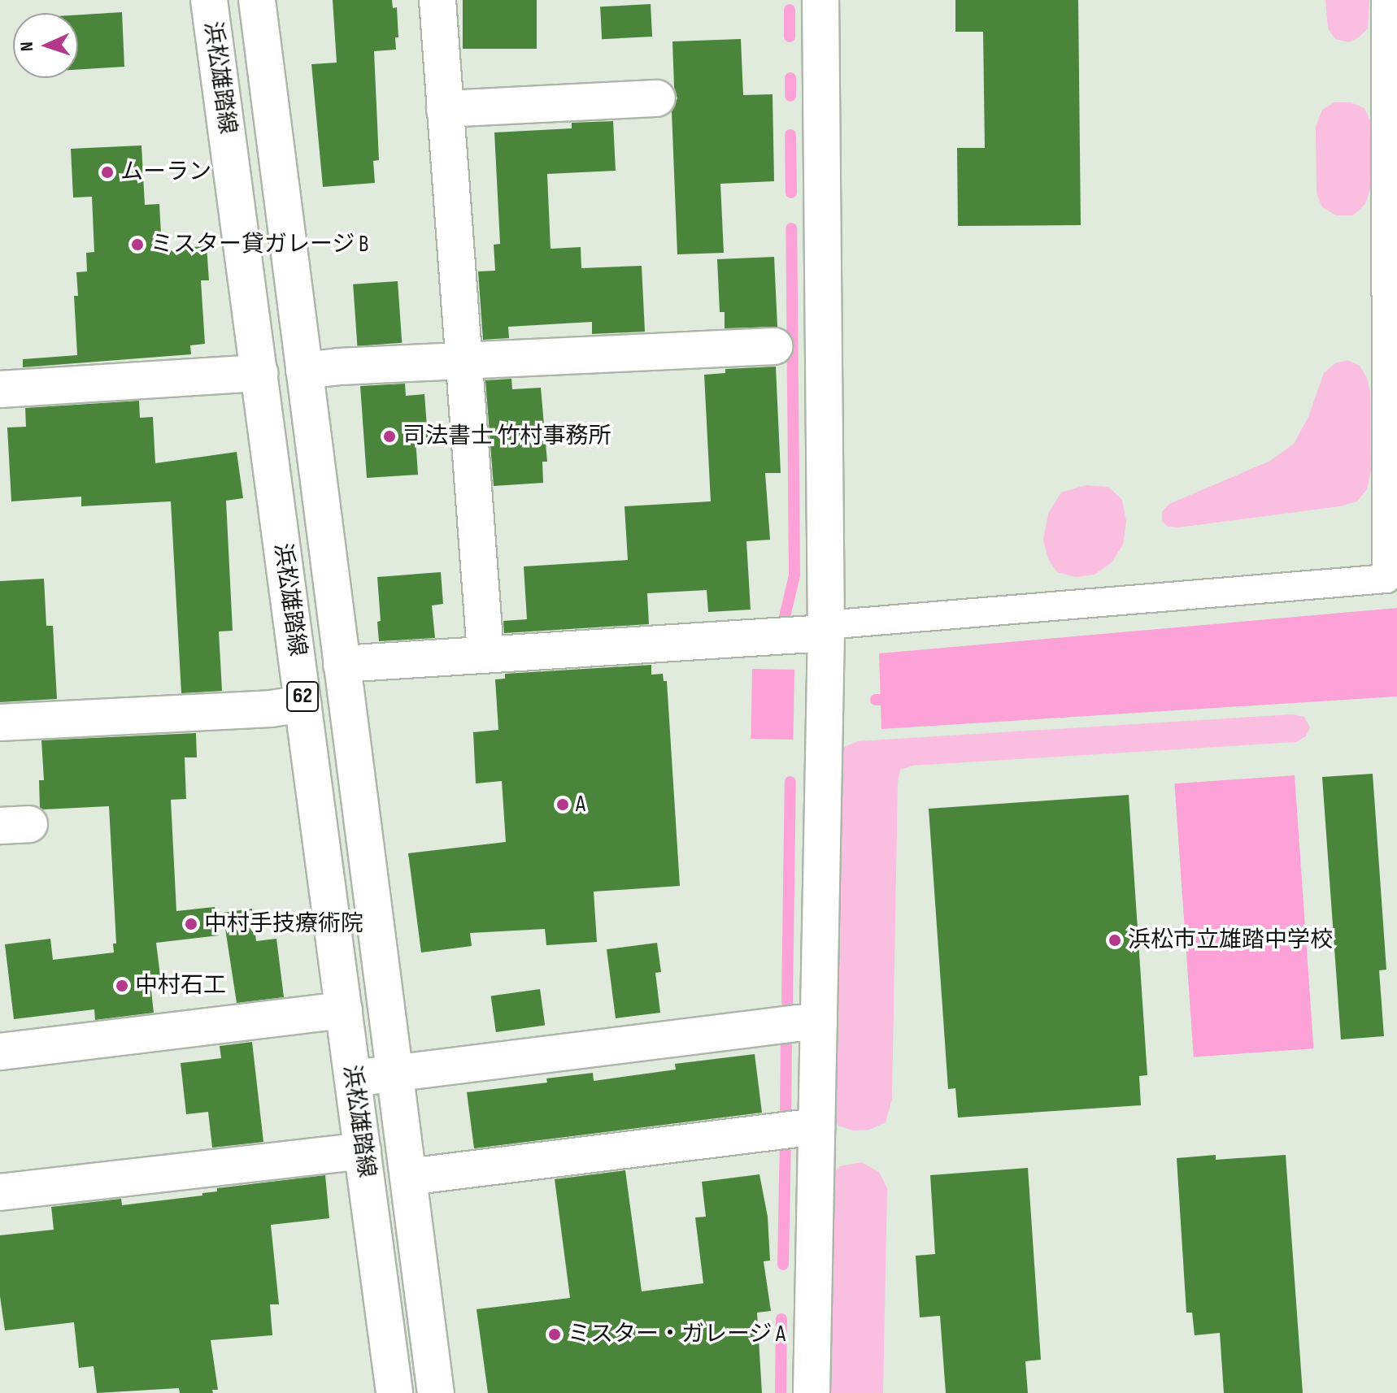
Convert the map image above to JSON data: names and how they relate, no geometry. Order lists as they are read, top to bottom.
{
  "streets": {
    "street": ["浜松雄踏線", "62"]
  },
  "places": [
    "ムーラン",
    "ミスター貸ガレージ B",
    "司法書士 竹村事務所",
    "A",
    "中村手技療術院",
    "浜松市立雄踏中学校",
    "中村石工",
    "ミスター・ガレージ A"
  ],
  "north": "left"
}
